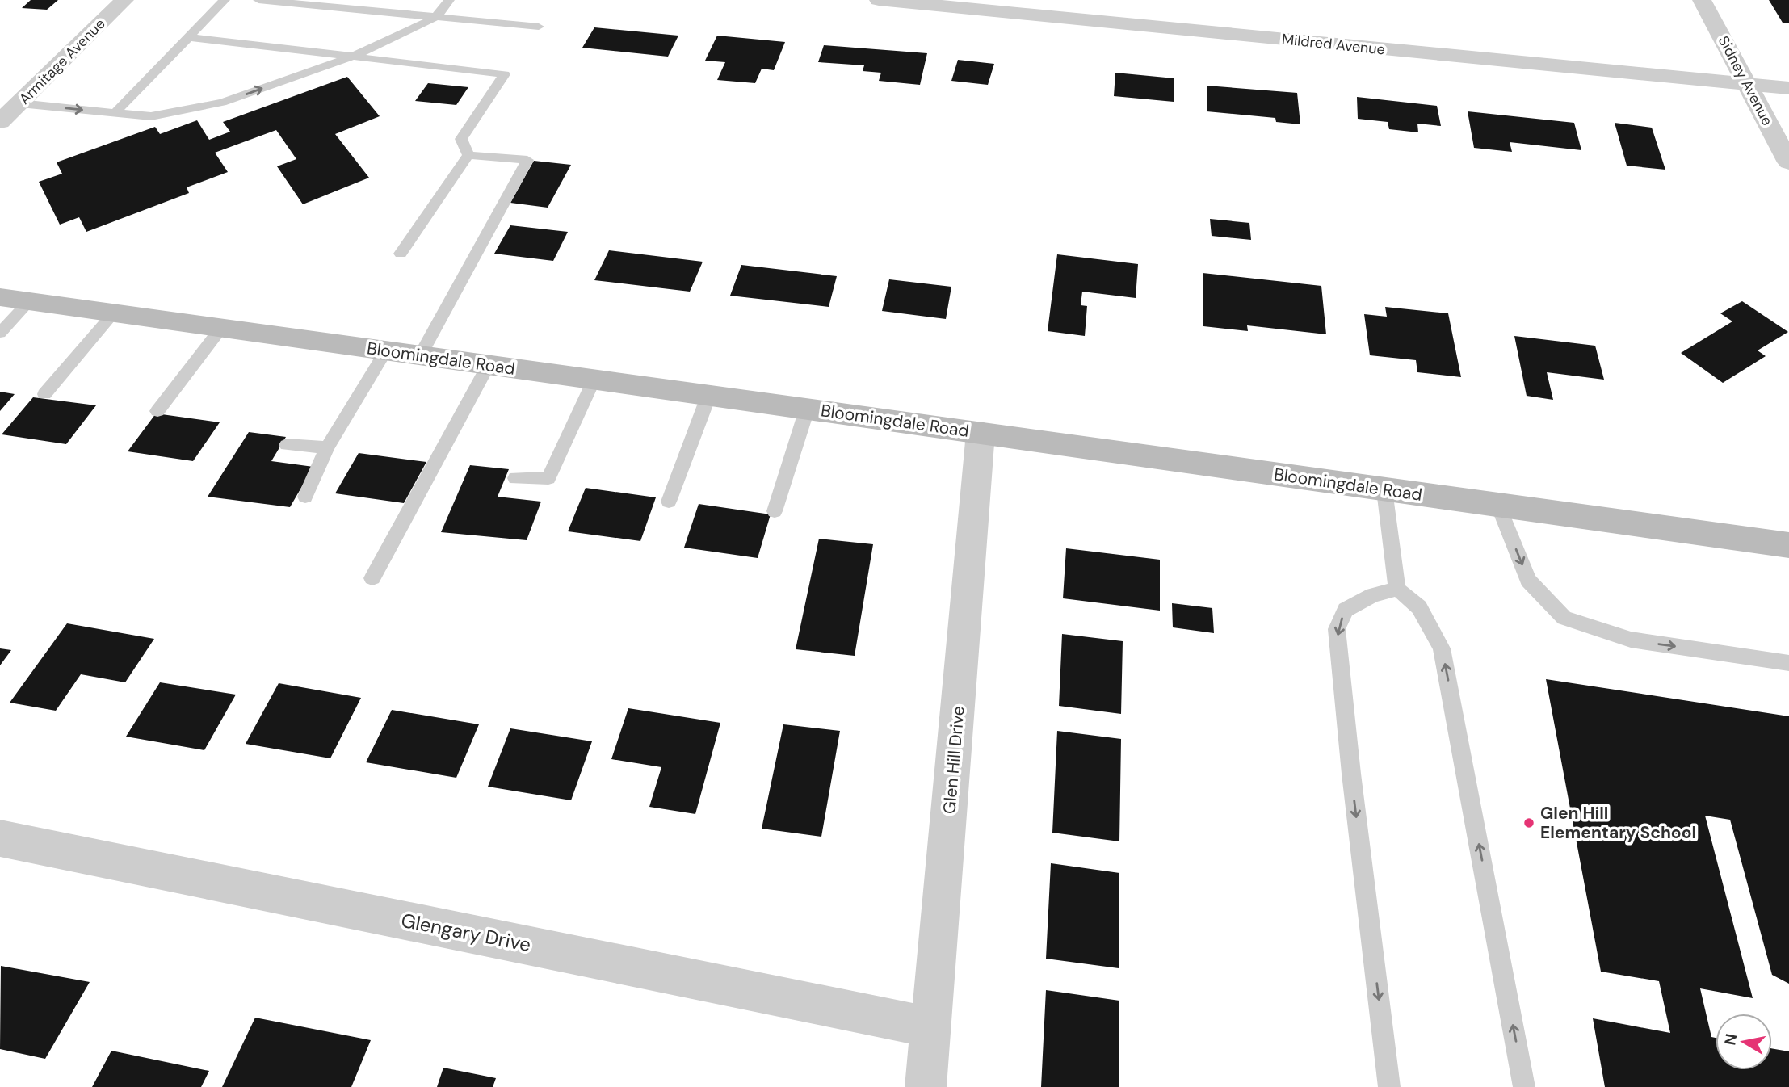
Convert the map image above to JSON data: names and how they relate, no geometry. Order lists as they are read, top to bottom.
{
  "streets": {
    "main road": ["Bloomingdale Road"],
    "street": [
      "Mildred Avenue",
      "Armitage Avenue",
      "Sidney Avenue",
      "Glen Hill Drive",
      "Glengary Drive"
    ]
  },
  "crossings": [
    ["Mildred Avenue", "Sidney Avenue"],
    ["Bloomingdale Road", "Glen Hill Drive"],
    ["Glen Hill Drive", "Glengary Drive"]
  ],
  "places": ["Glen Hill Elementary School"],
  "north": "left"
}
